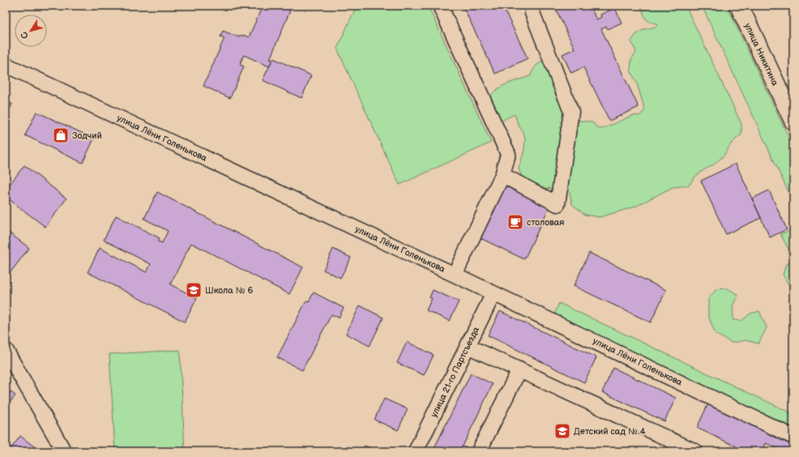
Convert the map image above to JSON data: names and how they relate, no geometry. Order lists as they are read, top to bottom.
{
  "streets": {
    "main road": ["улица Никитина"],
    "street": ["улица Лёни Голенькова", "улица 21-го Партсъезда"]
  },
  "crossings": [
    ["улица Лёни Голенькова", "улица 21-го Партсъезда"]
  ],
  "places": {
    "shop": ["Зодчий"],
    "cafe": ["столовая"],
    "school or university": ["Школа № 6", "Детский сад № 4"]
  },
  "north": "bottom left"
}
